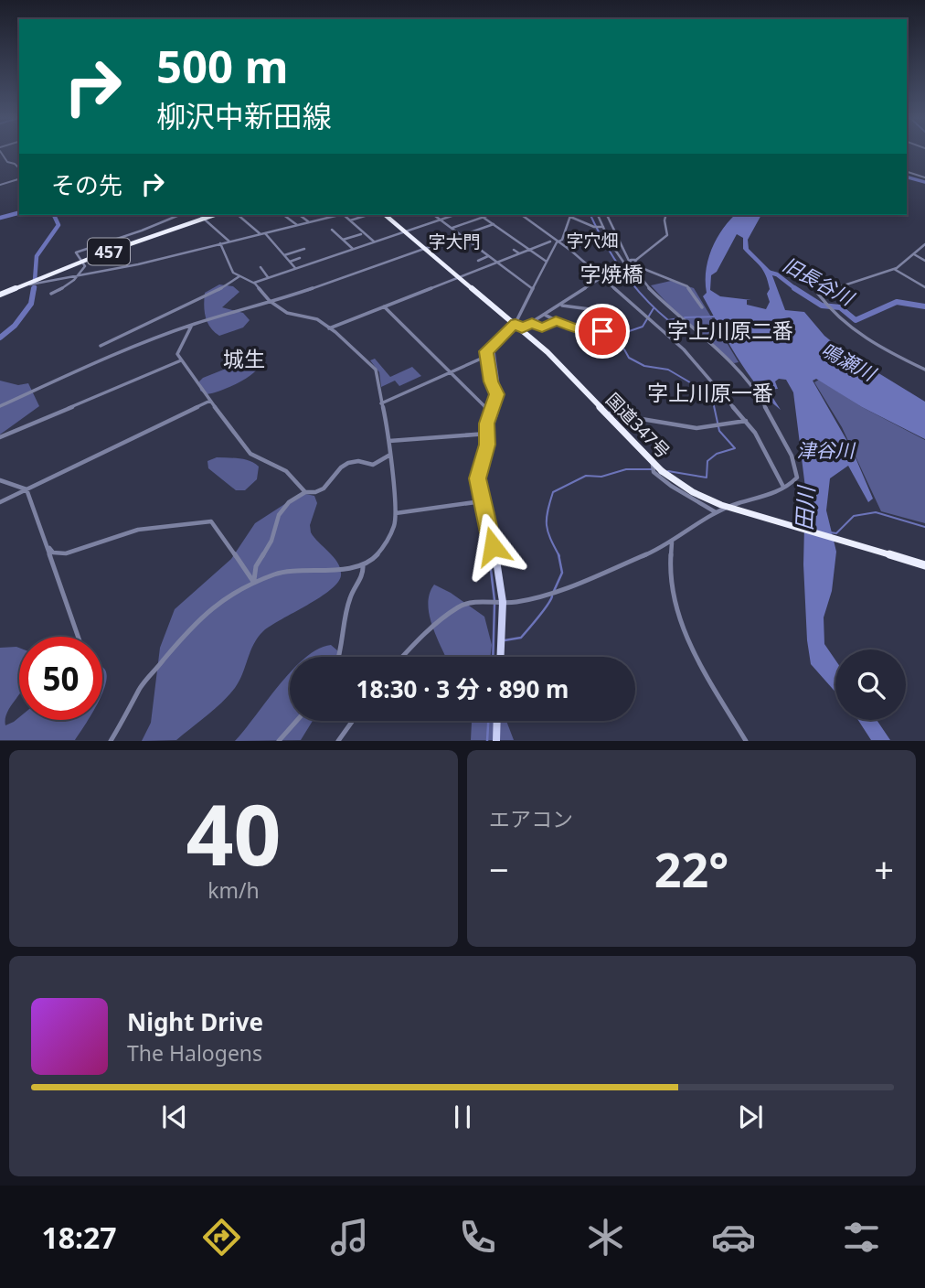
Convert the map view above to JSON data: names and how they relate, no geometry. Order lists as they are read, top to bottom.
{
  "streets": {
    "highway": ["457", "国道347号"]
  },
  "districts": [
    "字穴畑",
    "字大門",
    "字焼橋",
    "字上川原二番",
    "城生",
    "字上川原一番"
  ],
  "water": [
    "旧長谷川",
    "鳴瀬川",
    "津谷川",
    "田川"
  ],
  "page": {
    "turn": ["500 m", "柳沢中新田線"],
    "then": "その先",
    "limit": "50",
    "trip": "18:30 · 3 分 · 890 m",
    "tile": [
      ["40", "km/h"],
      "エアコン"
    ],
    "heat": ["−", "22°", "+"],
    "song": ["Night Drive", "The Halogens"],
    "tabs": "18:27"
  }
}
